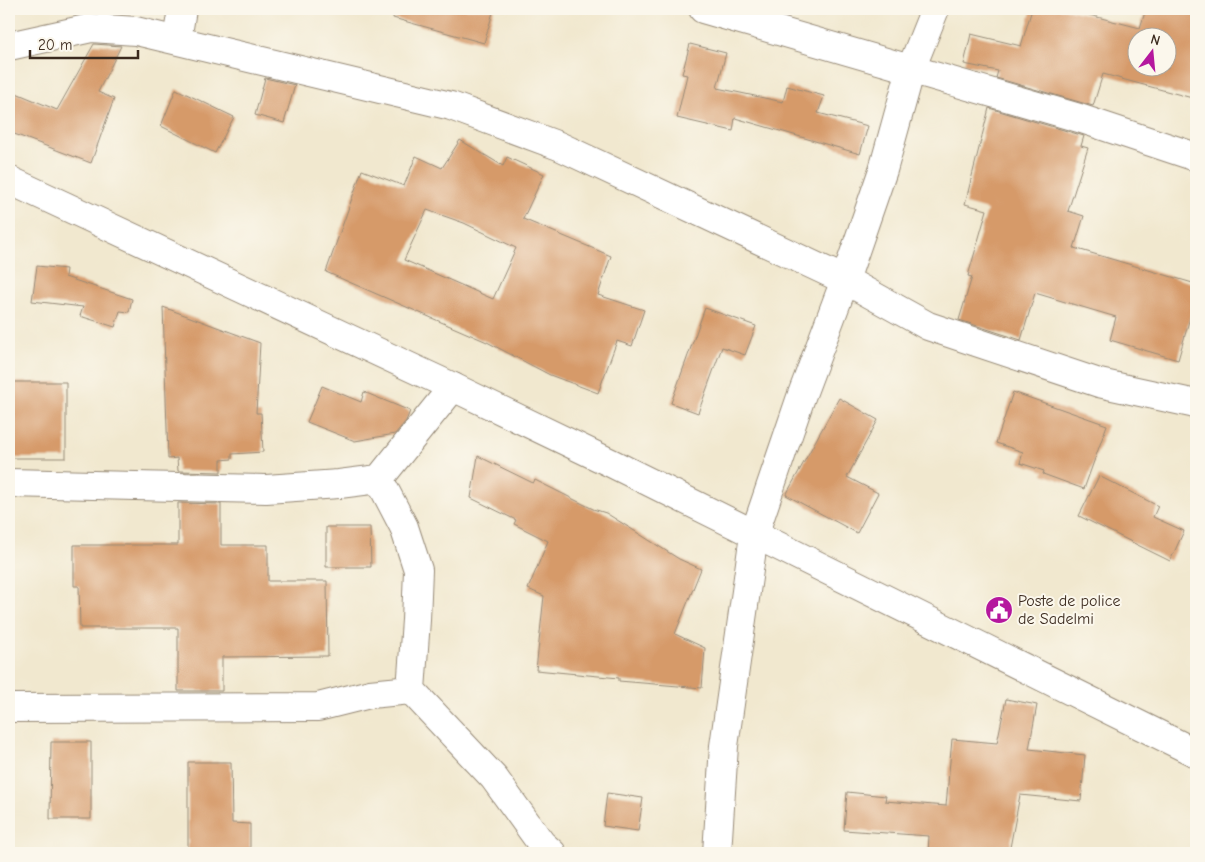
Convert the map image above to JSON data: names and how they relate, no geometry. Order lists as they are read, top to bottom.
{
  "places": {
    "public building": ["Poste de police de Sadelmi"]
  },
  "scale_bar": "20 m",
  "north": "top"
}
